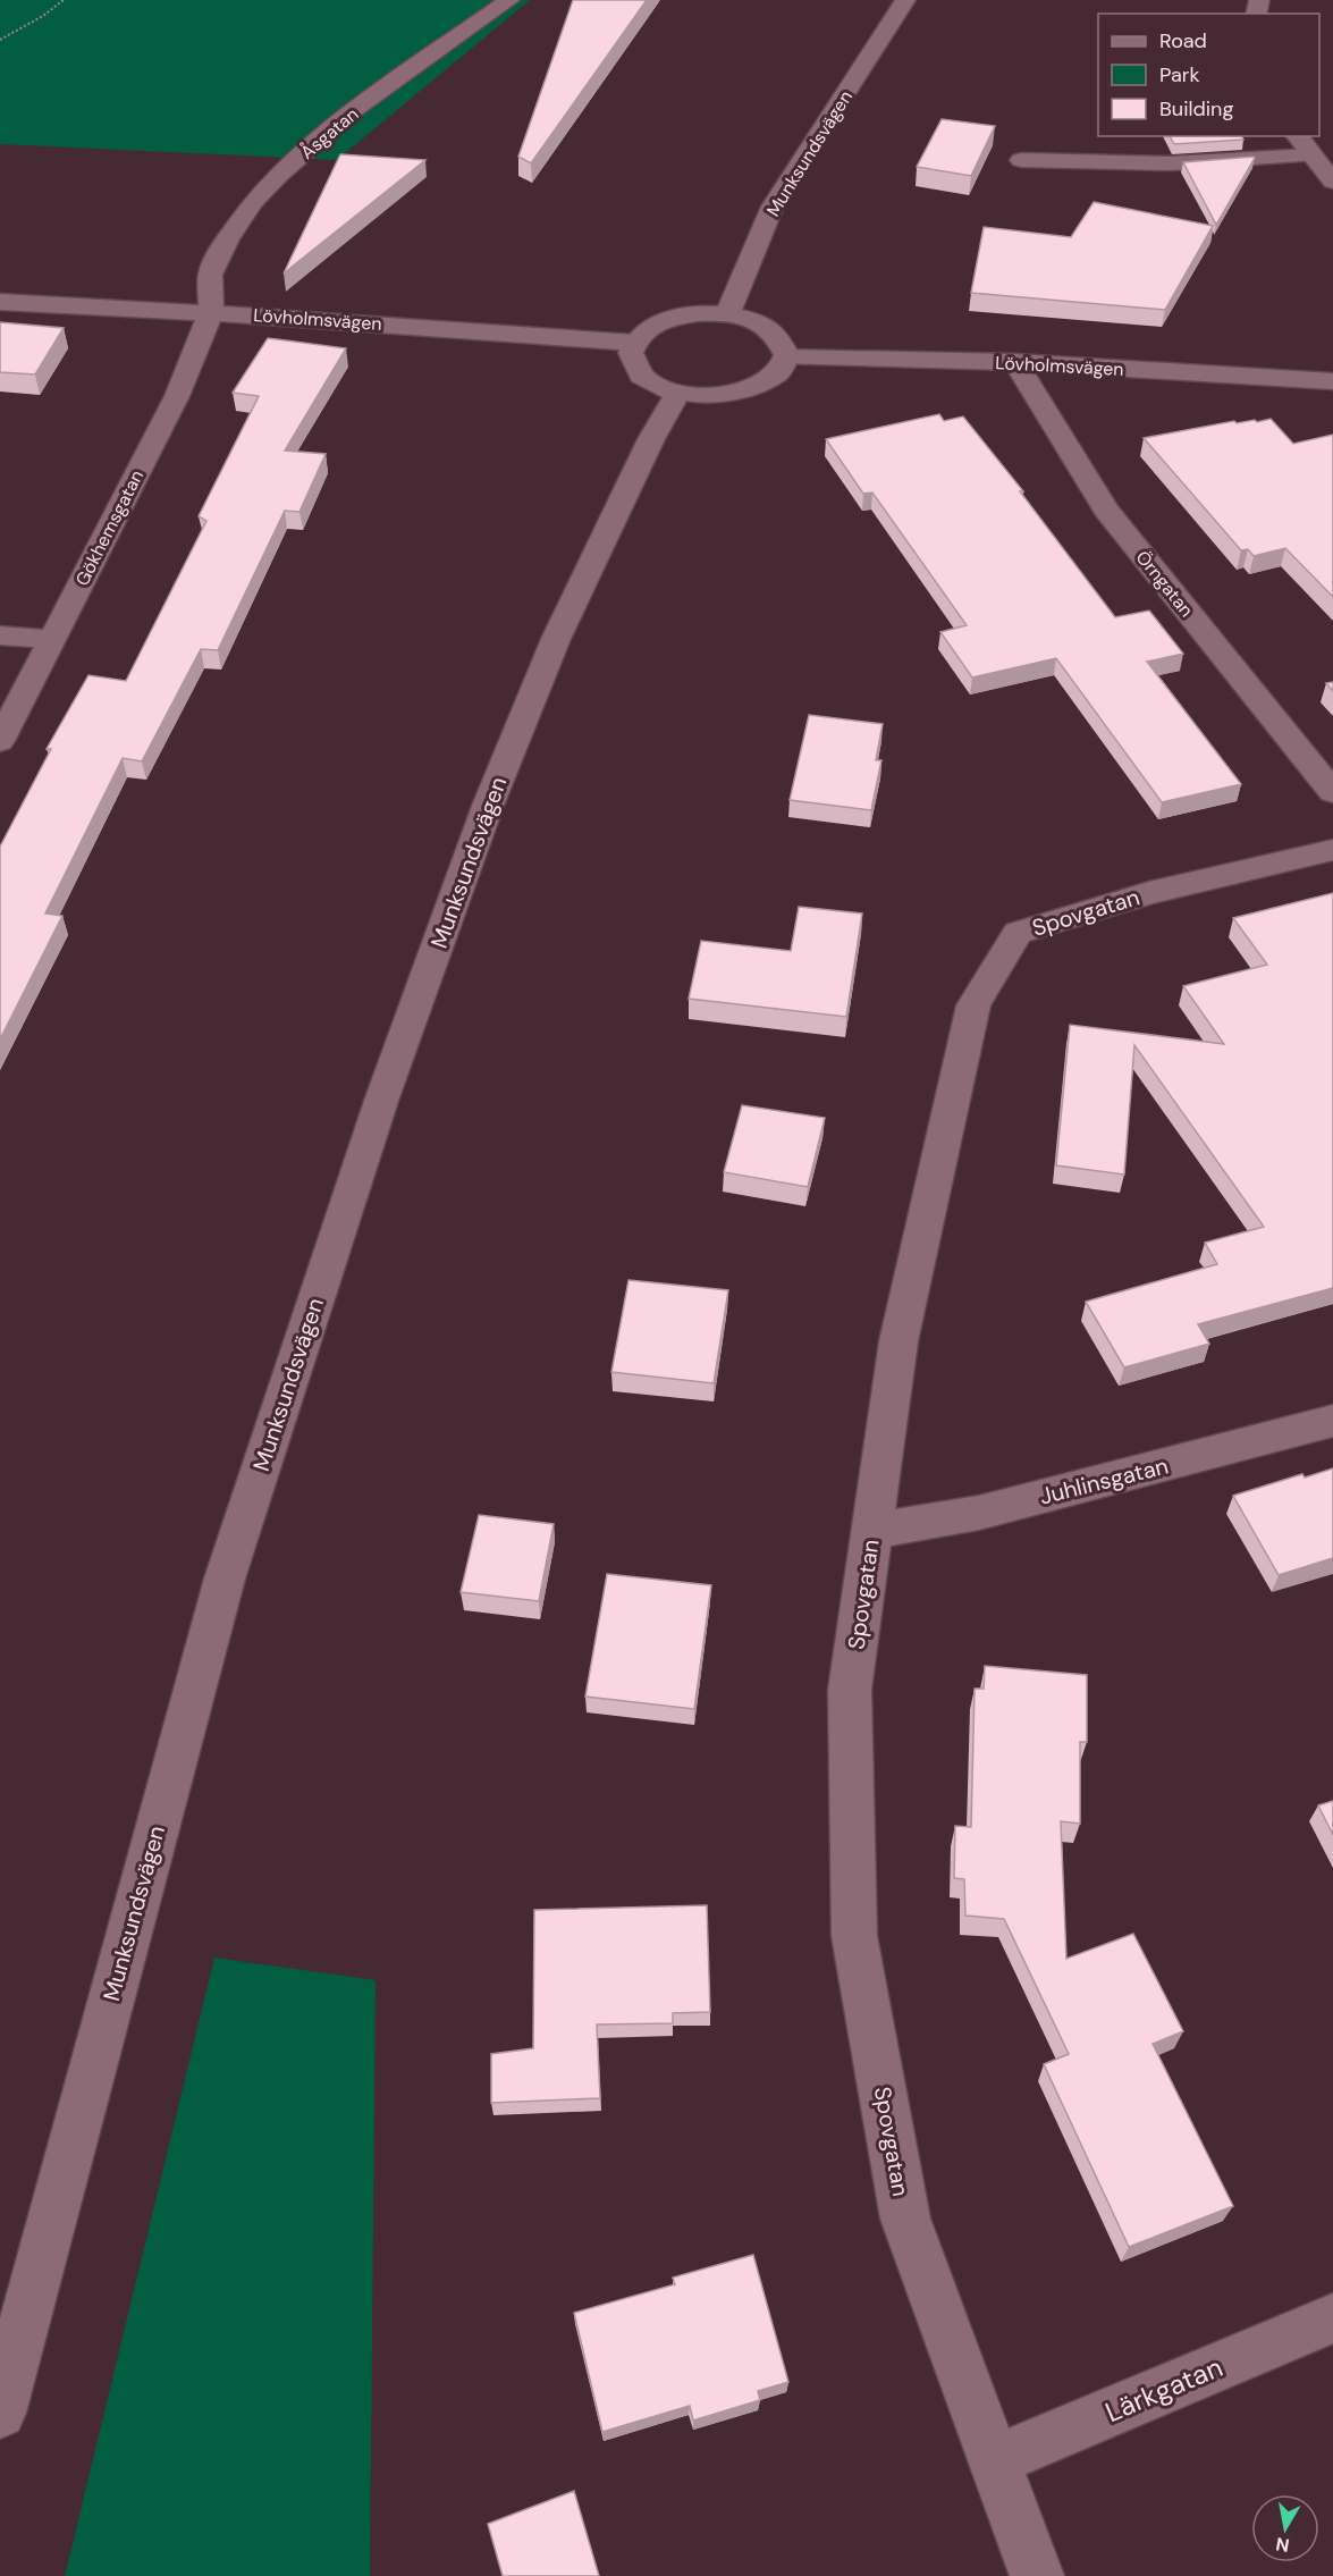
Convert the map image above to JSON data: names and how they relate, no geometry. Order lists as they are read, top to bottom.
{
  "streets": {
    "street": [
      "Åsgatan",
      "Munksundsvägen",
      "Lövholmsvägen",
      "Gökhemsgatan",
      "Örngatan",
      "Spovgatan",
      "Juhlinsgatan",
      "Lärkgatan"
    ]
  },
  "crossings": [
    ["Åsgatan", "Lövholmsvägen"],
    ["Åsgatan", "Gökhemsgatan"],
    ["Lövholmsvägen", "Gökhemsgatan"],
    ["Lövholmsvägen", "Örngatan"],
    ["Spovgatan", "Juhlinsgatan"],
    ["Spovgatan", "Lärkgatan"]
  ],
  "legend": ["Road", "Park", "Building"],
  "north": "bottom"
}
